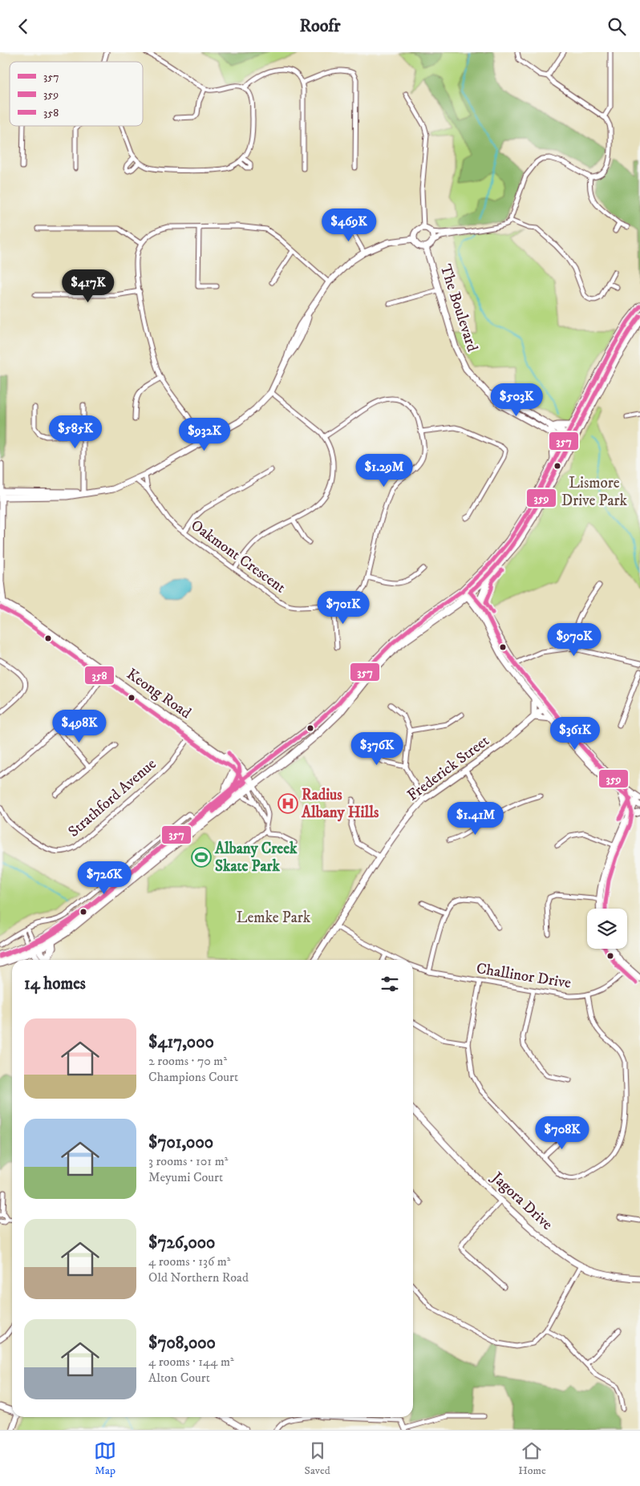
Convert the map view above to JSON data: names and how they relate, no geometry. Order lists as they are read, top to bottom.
{
  "streets": {
    "street": [
      "The Boulevard",
      "Oakmont Crescent",
      "Keong Road",
      "Frederick Street",
      "Strathford Avenue",
      "Challinor Drive",
      "Jagora Drive"
    ]
  },
  "crossings": [
    ["Keong Road", "Strathford Avenue"],
    ["Frederick Street", "Challinor Drive"]
  ],
  "parks": ["Lismore Drive Park", "Lemke Park"],
  "places": {
    "hospital": ["Radius Albany Hills"],
    "sports": ["Albany Creek Skate Park"]
  },
  "lines": ["transit line 357", "transit line 359", "transit line 358"],
  "legend": ["357", "359", "358"],
  "page": {
    "header": "Roofr",
    "price": [
      "$469K",
      "$417K",
      "$503K",
      "$585K",
      "$932K",
      "$1.29M",
      "$701K",
      "$970K",
      "$498K",
      "$361K",
      "$376K",
      "$1.41M",
      "$726K",
      "$708K"
    ],
    "heading": "14 homes",
    "list": [
      {
        "name": "$417,000",
        "note": "2 rooms · 70 m² · Champions Court"
      },
      {
        "name": "$701,000",
        "note": "3 rooms · 101 m² · Meyumi Court"
      },
      {
        "name": "$726,000",
        "note": "4 rooms · 136 m² · Old Northern Road"
      },
      {
        "name": "$708,000",
        "note": "4 rooms · 144 m² · Alton Court"
      }
    ],
    "tabs": ["Map", "Saved", "Home"]
  }
}
